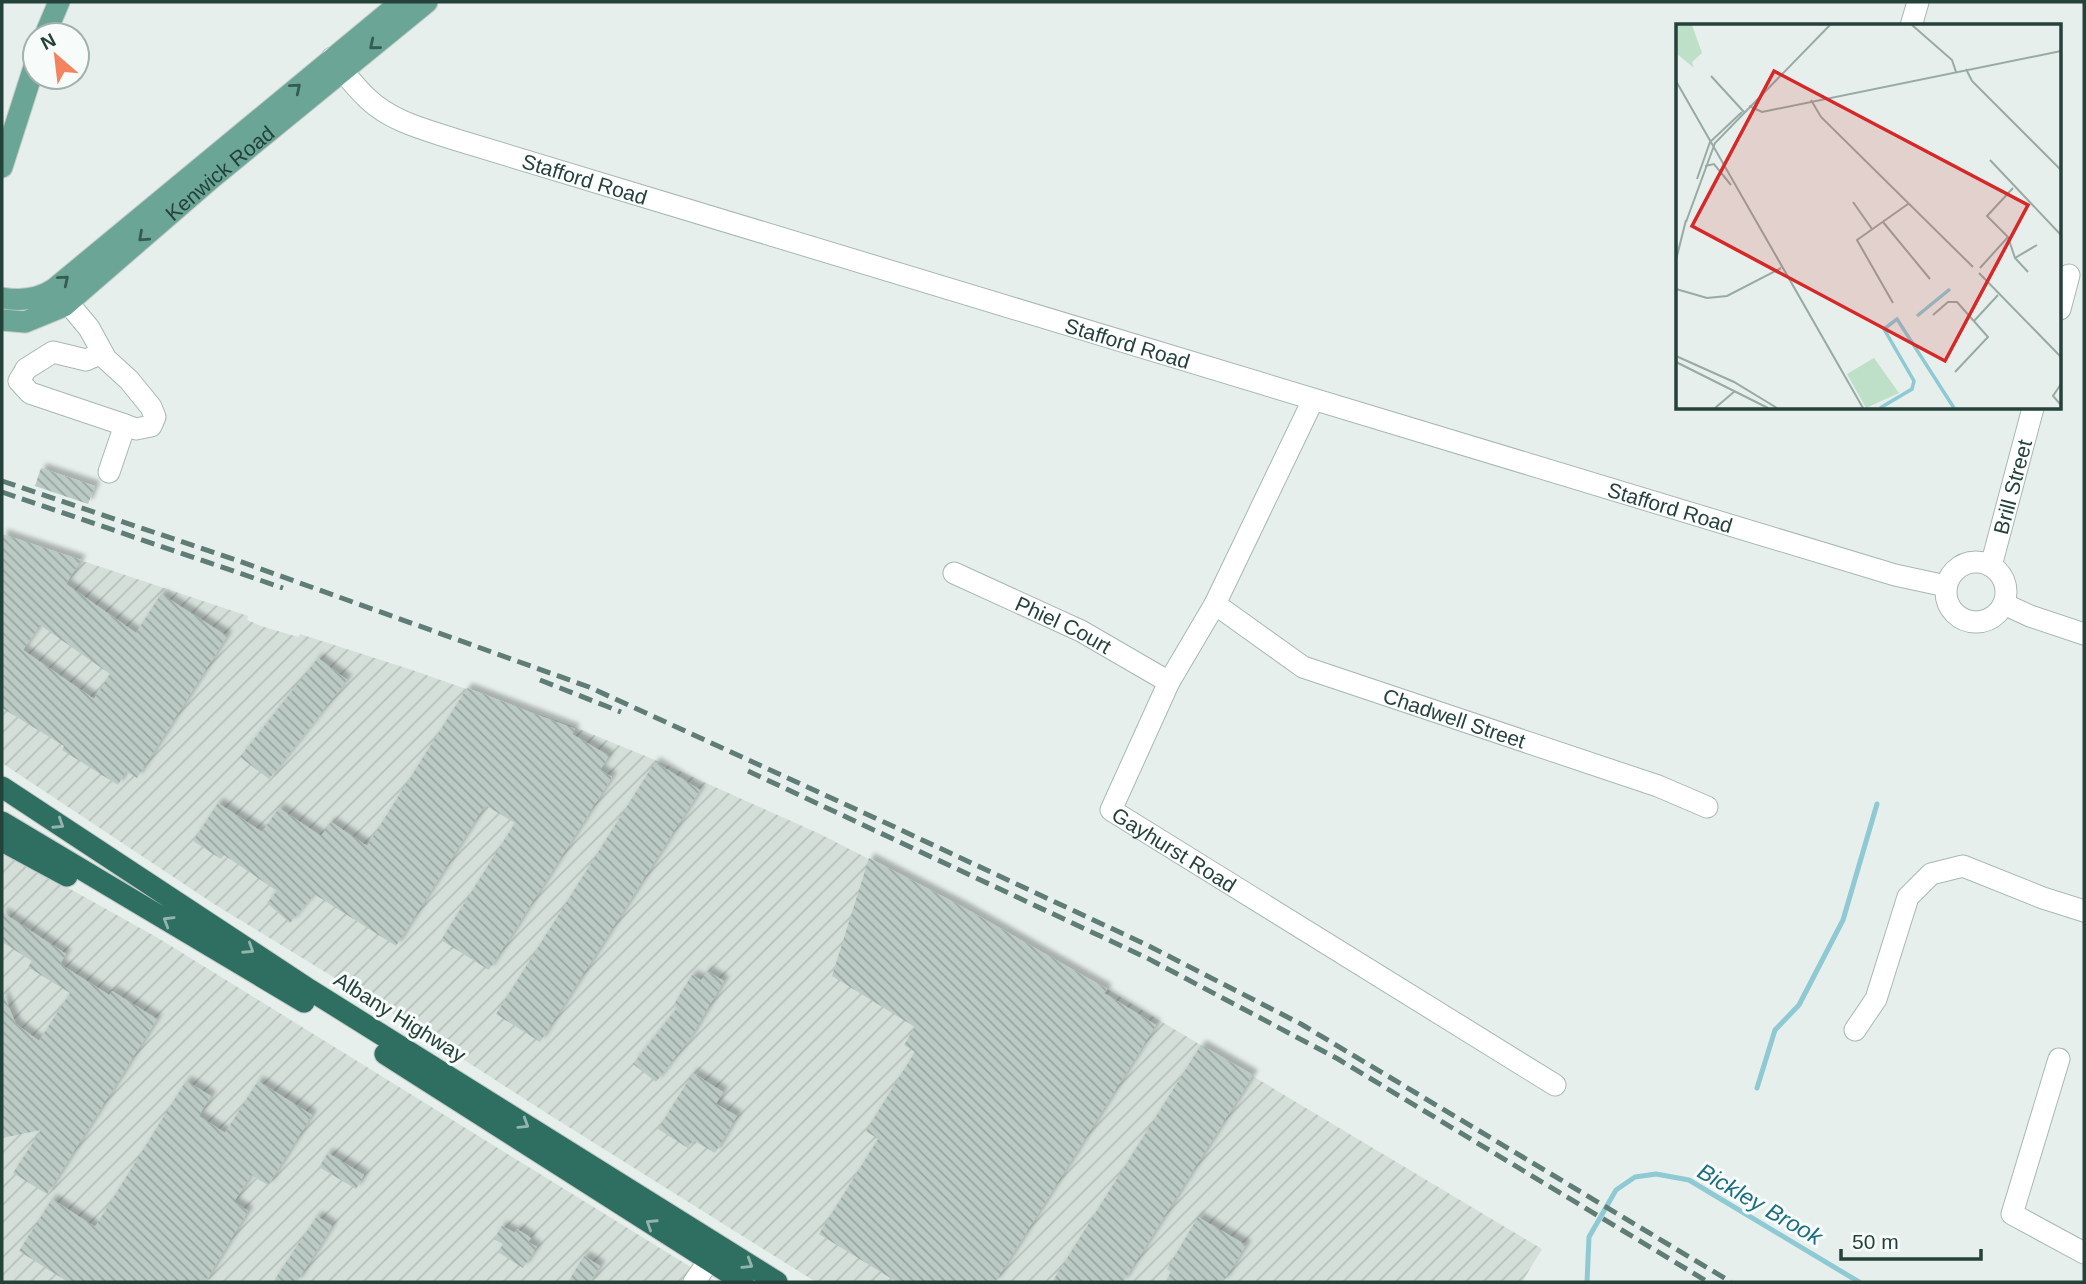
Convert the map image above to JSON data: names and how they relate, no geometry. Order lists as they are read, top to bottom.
{
  "streets": {
    "highway": ["Albany Highway"],
    "main road": ["Kenwick Road"],
    "street": [
      "Stafford Road",
      "Brill Street",
      "Phiel Court",
      "Chadwell Street",
      "Gayhurst Road"
    ]
  },
  "crossings": [
    ["Kenwick Road", "Stafford Road"],
    ["Stafford Road", "Brill Street"],
    ["Stafford Road", "Gayhurst Road"],
    ["Phiel Court", "Gayhurst Road"],
    ["Chadwell Street", "Gayhurst Road"]
  ],
  "water": ["Bickley Brook"],
  "scale_bar": "50 m",
  "north": "top left"
}
